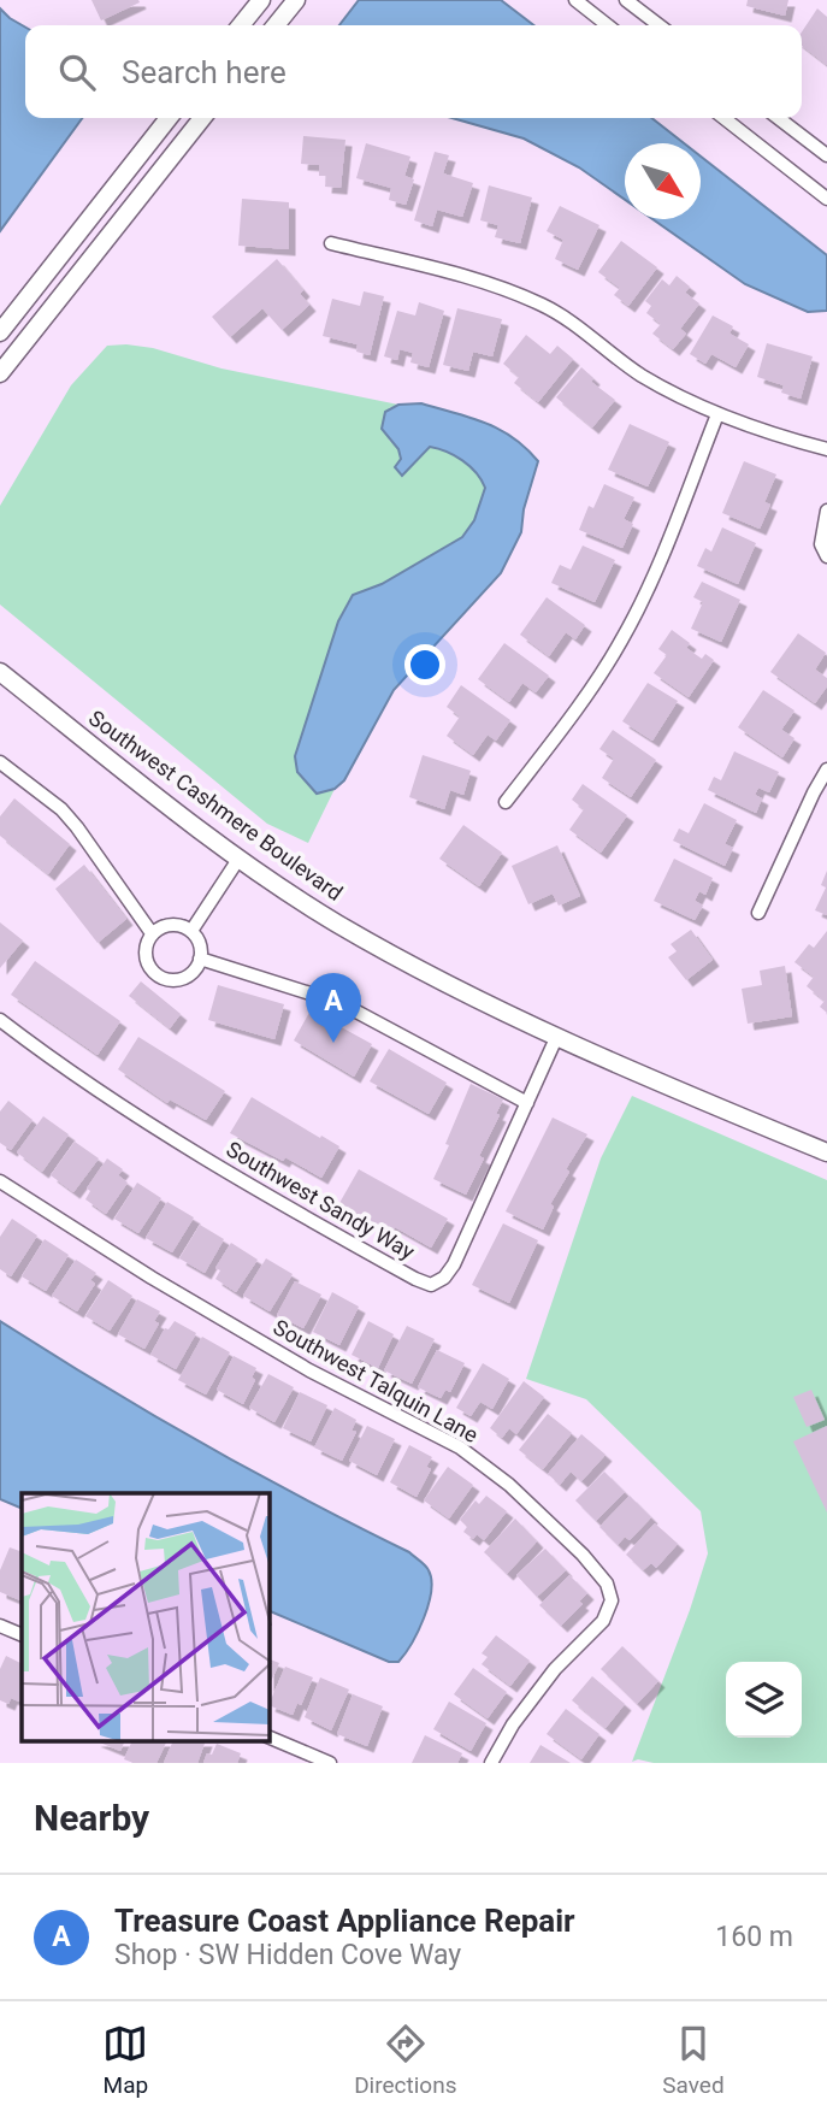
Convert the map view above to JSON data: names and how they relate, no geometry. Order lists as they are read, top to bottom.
{
  "streets": {
    "street": ["Southwest Cashmere Boulevard", "Southwest Sandy Way", "Southwest Talquin Lane"]
  },
  "crossings": [
    ["Southwest Cashmere Boulevard", "Southwest Sandy Way"]
  ],
  "north": "bottom right",
  "page": {
    "search": "Search here",
    "pins": "A",
    "heading": "Nearby",
    "list": [
      {
        "mark": "A",
        "name": "Treasure Coast Appliance Repair",
        "note": "Shop · SW Hidden Cove Way",
        "value": "160 m"
      }
    ],
    "nav": ["Map", "Directions", "Saved"]
  }
}
